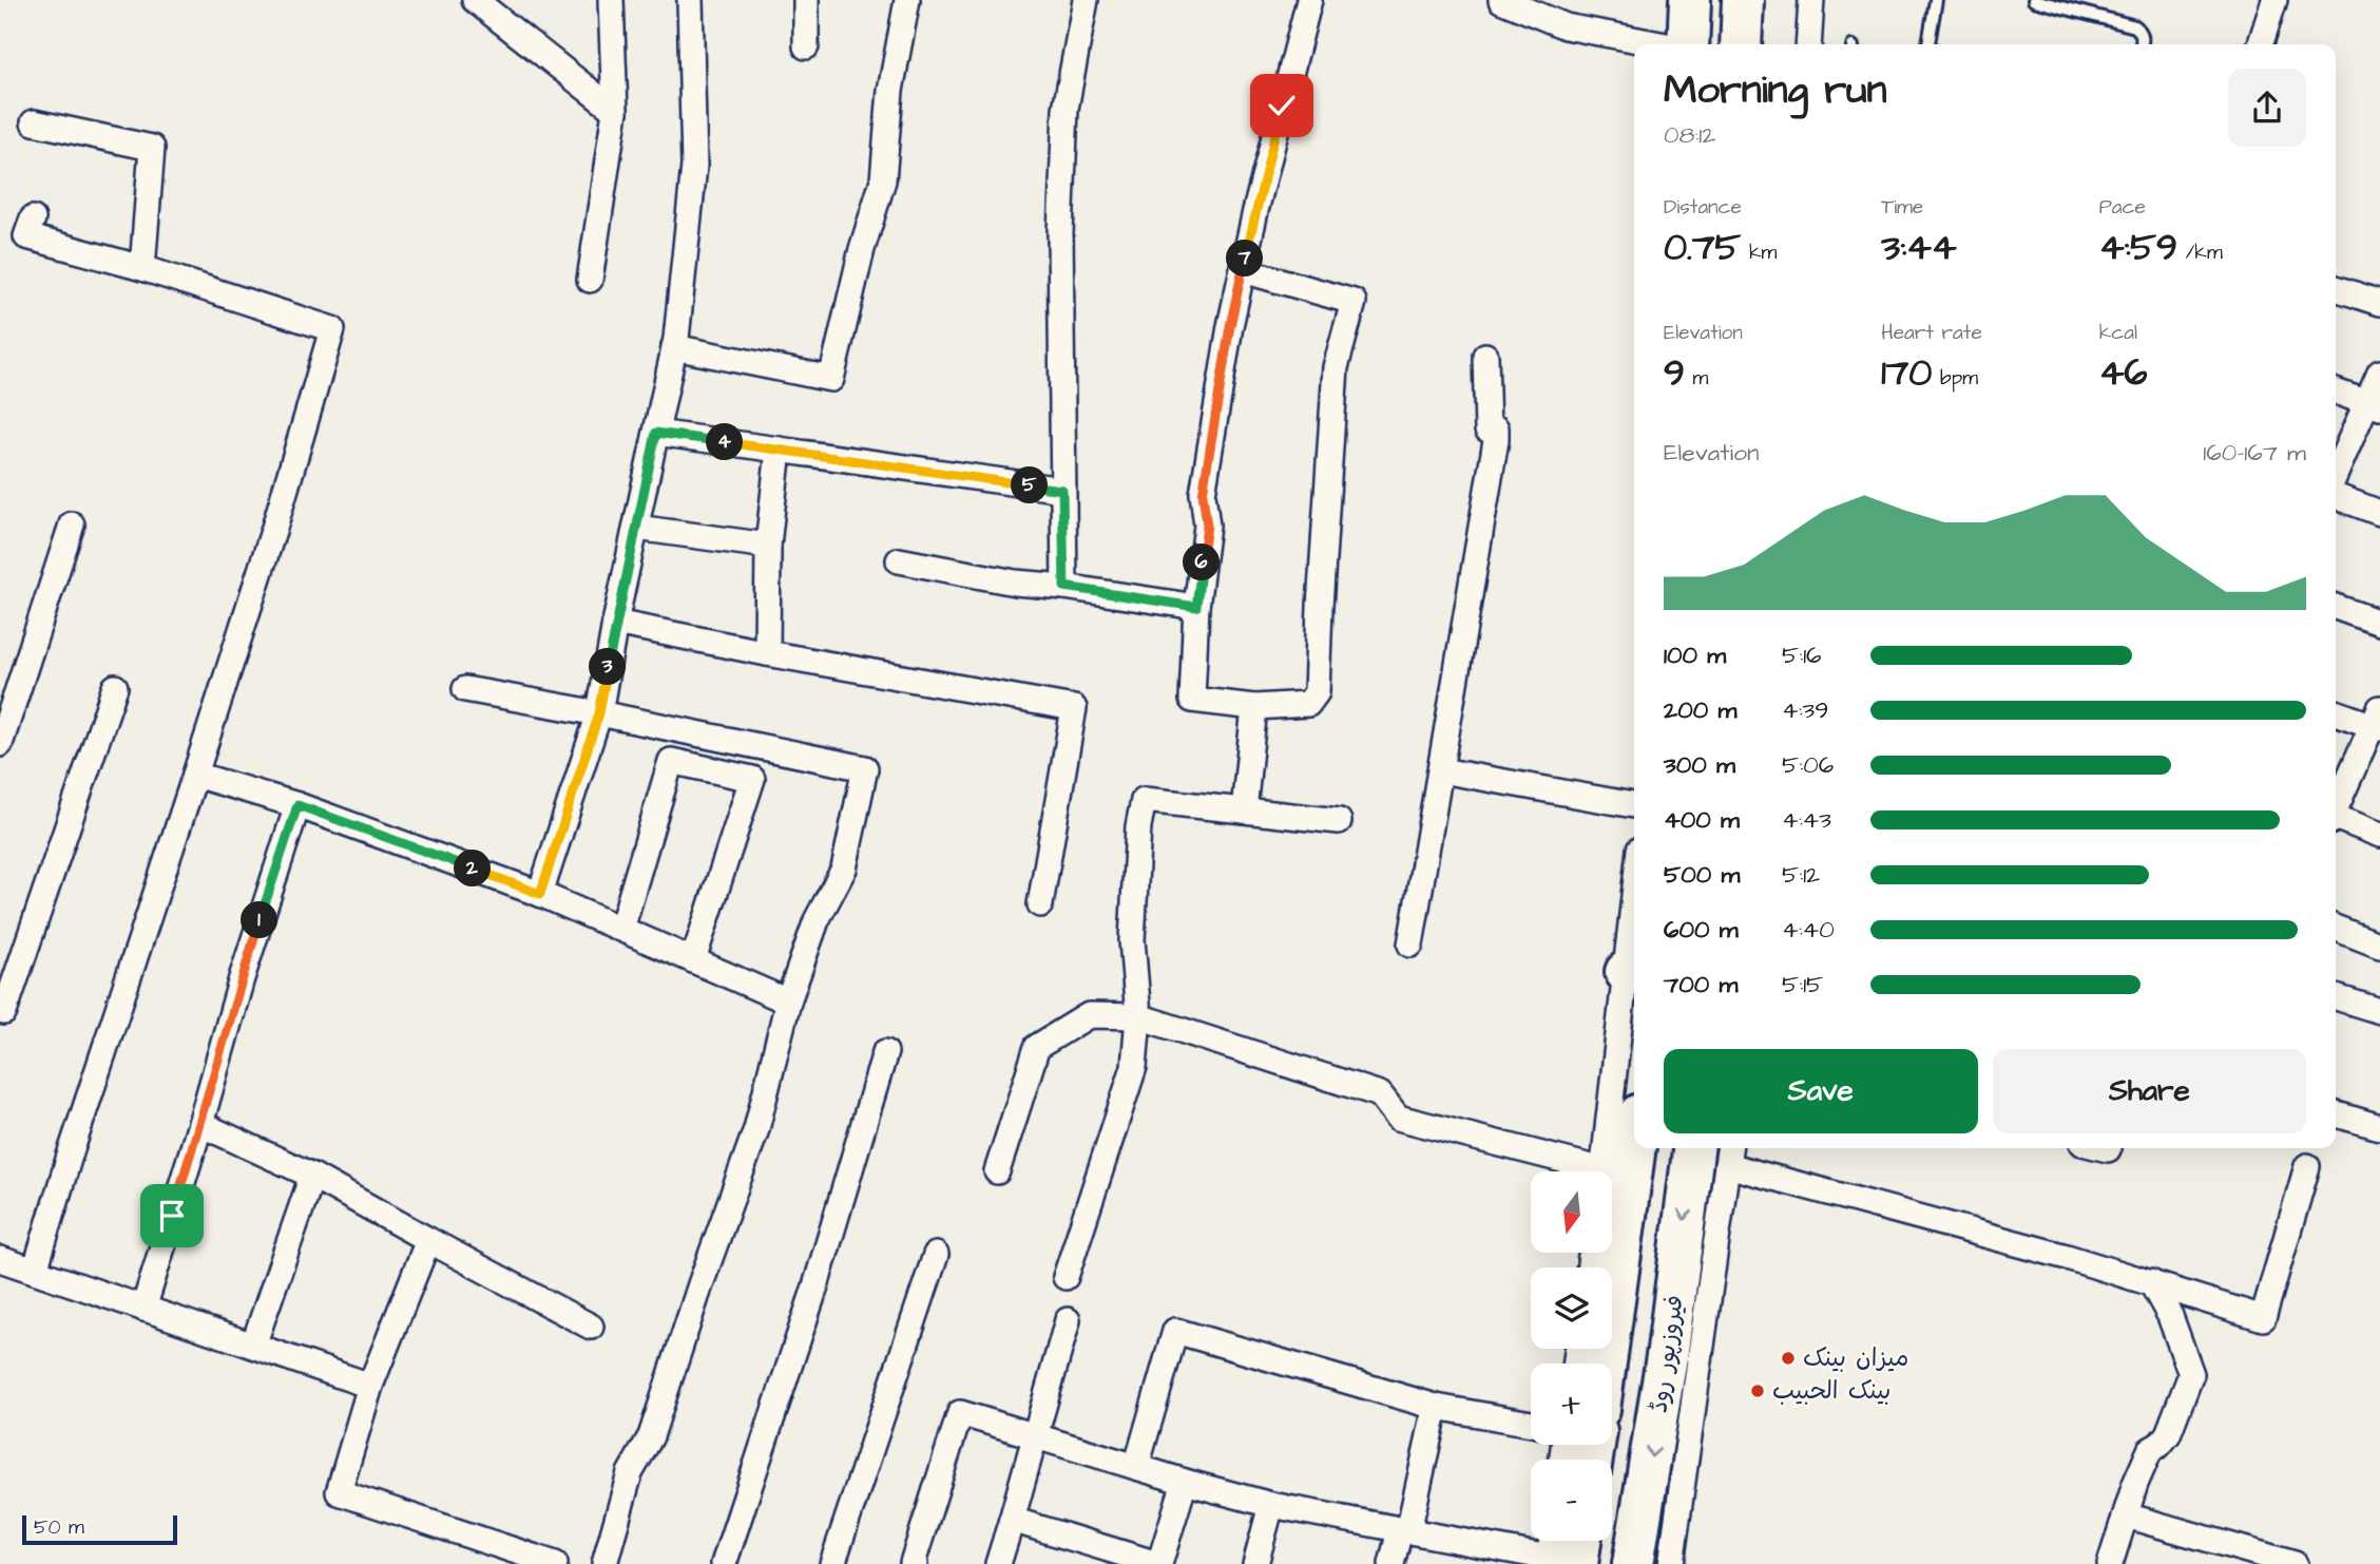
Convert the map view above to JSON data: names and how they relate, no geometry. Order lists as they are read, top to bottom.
{
  "streets": {
    "highway": ["فیروزپور روڈ"]
  },
  "places": ["میزان بینک", "بينک الحبيب"],
  "scale_bar": "50 m",
  "north": "bottom",
  "page": {
    "heading": ["Morning run", "08:12"],
    "stats": [
      ["Distance", "0.75 km"],
      ["Time", "3:44"],
      ["Pace", "4:59 /km"],
      ["Elevation", "9 m"],
      ["Heart rate", "170 bpm"],
      ["kcal", "46"]
    ],
    "pins": [
      "7",
      "4",
      "5",
      "6",
      "3",
      "2",
      "1"
    ],
    "chart": ["Elevation", "160–167 m"],
    "list": [
      {
        "name": "100 m",
        "note": "5:16"
      },
      {
        "name": "200 m",
        "note": "4:39"
      },
      {
        "name": "300 m",
        "note": "5:06"
      },
      {
        "name": "400 m",
        "note": "4:43"
      },
      {
        "name": "500 m",
        "note": "5:12"
      },
      {
        "name": "600 m",
        "note": "4:40"
      },
      {
        "name": "700 m",
        "note": "5:15"
      }
    ],
    "buttons": ["Save", "Share"],
    "map_buttons": ["+", "−"],
    "scale": "50 m"
  }
}
